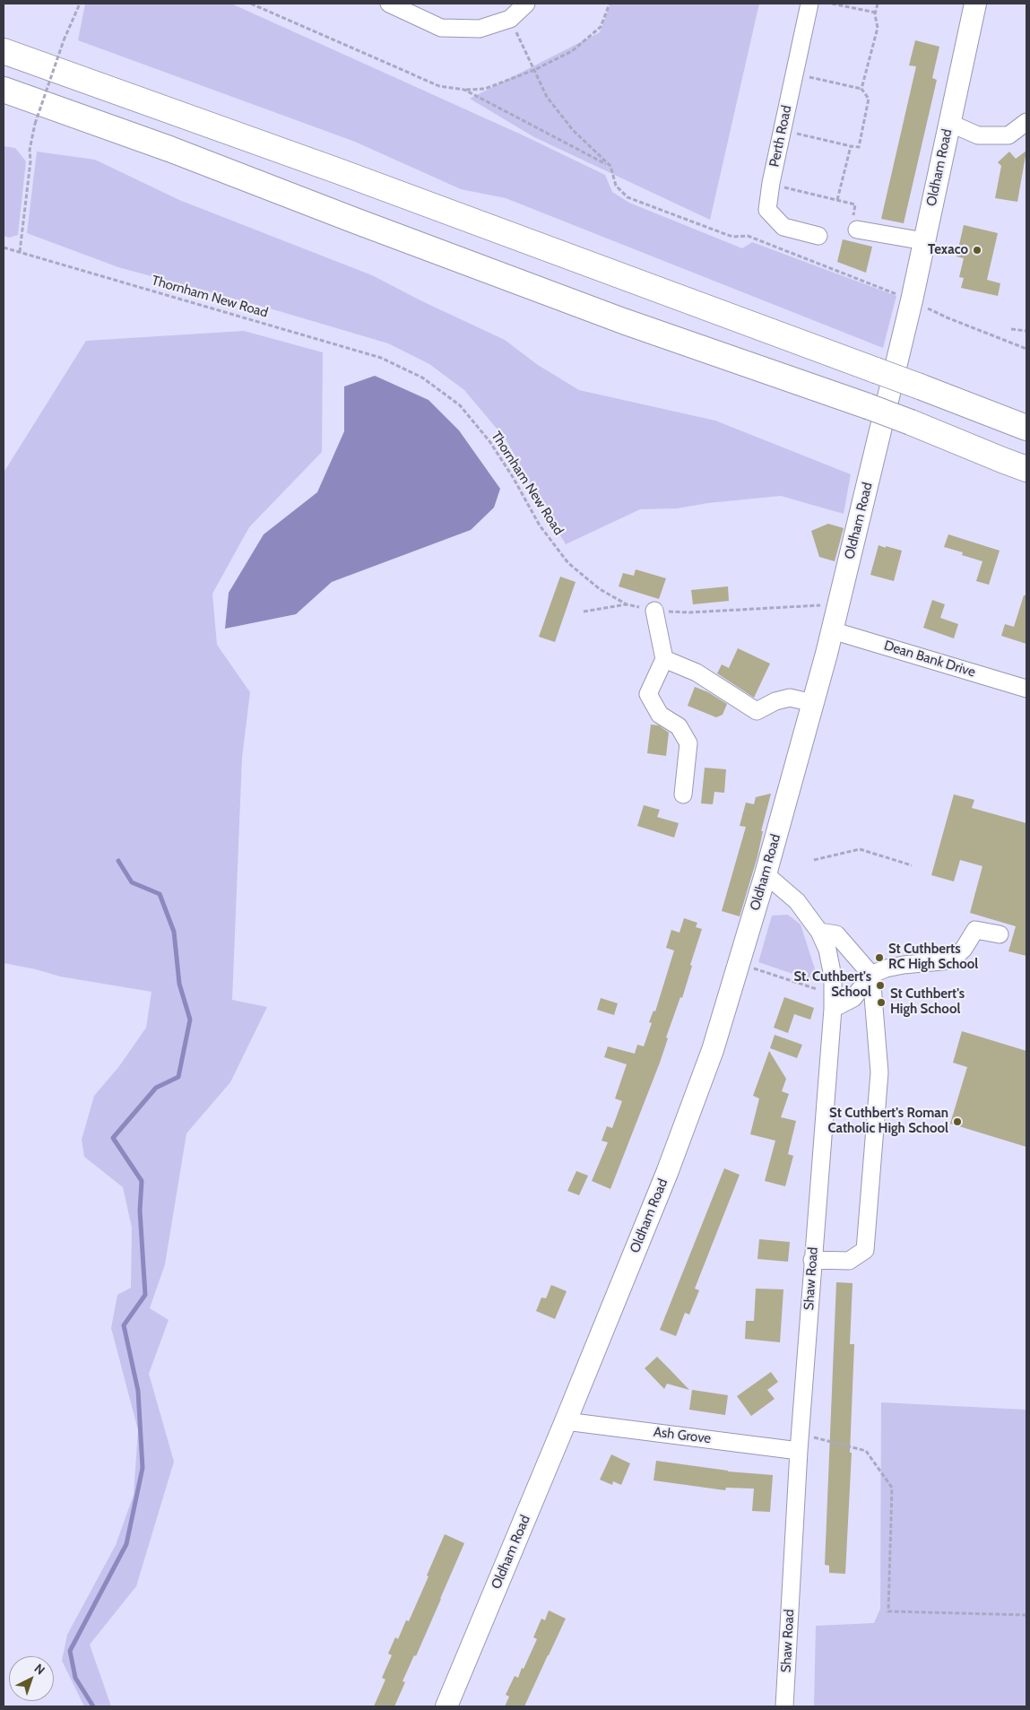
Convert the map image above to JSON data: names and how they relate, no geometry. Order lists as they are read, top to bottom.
{
  "streets": {
    "main road": ["Oldham Road"],
    "street": [
      "Perth Road",
      "Dean Bank Drive",
      "Shaw Road",
      "Ash Grove"
    ],
    "path": ["Thornham New Road"]
  },
  "crossings": [
    ["Oldham Road", "Thornham New Road"],
    ["Oldham Road", "Dean Bank Drive"],
    ["Oldham Road", "Shaw Road"],
    ["Oldham Road", "Ash Grove"],
    ["Shaw Road", "Ash Grove"]
  ],
  "places": [
    "Texaco",
    "St Cuthberts RC High School",
    "St. Cuthbert's School",
    "St Cuthbert's High School",
    "St Cuthbert's Roman Catholic High School"
  ],
  "north": "top right"
}
